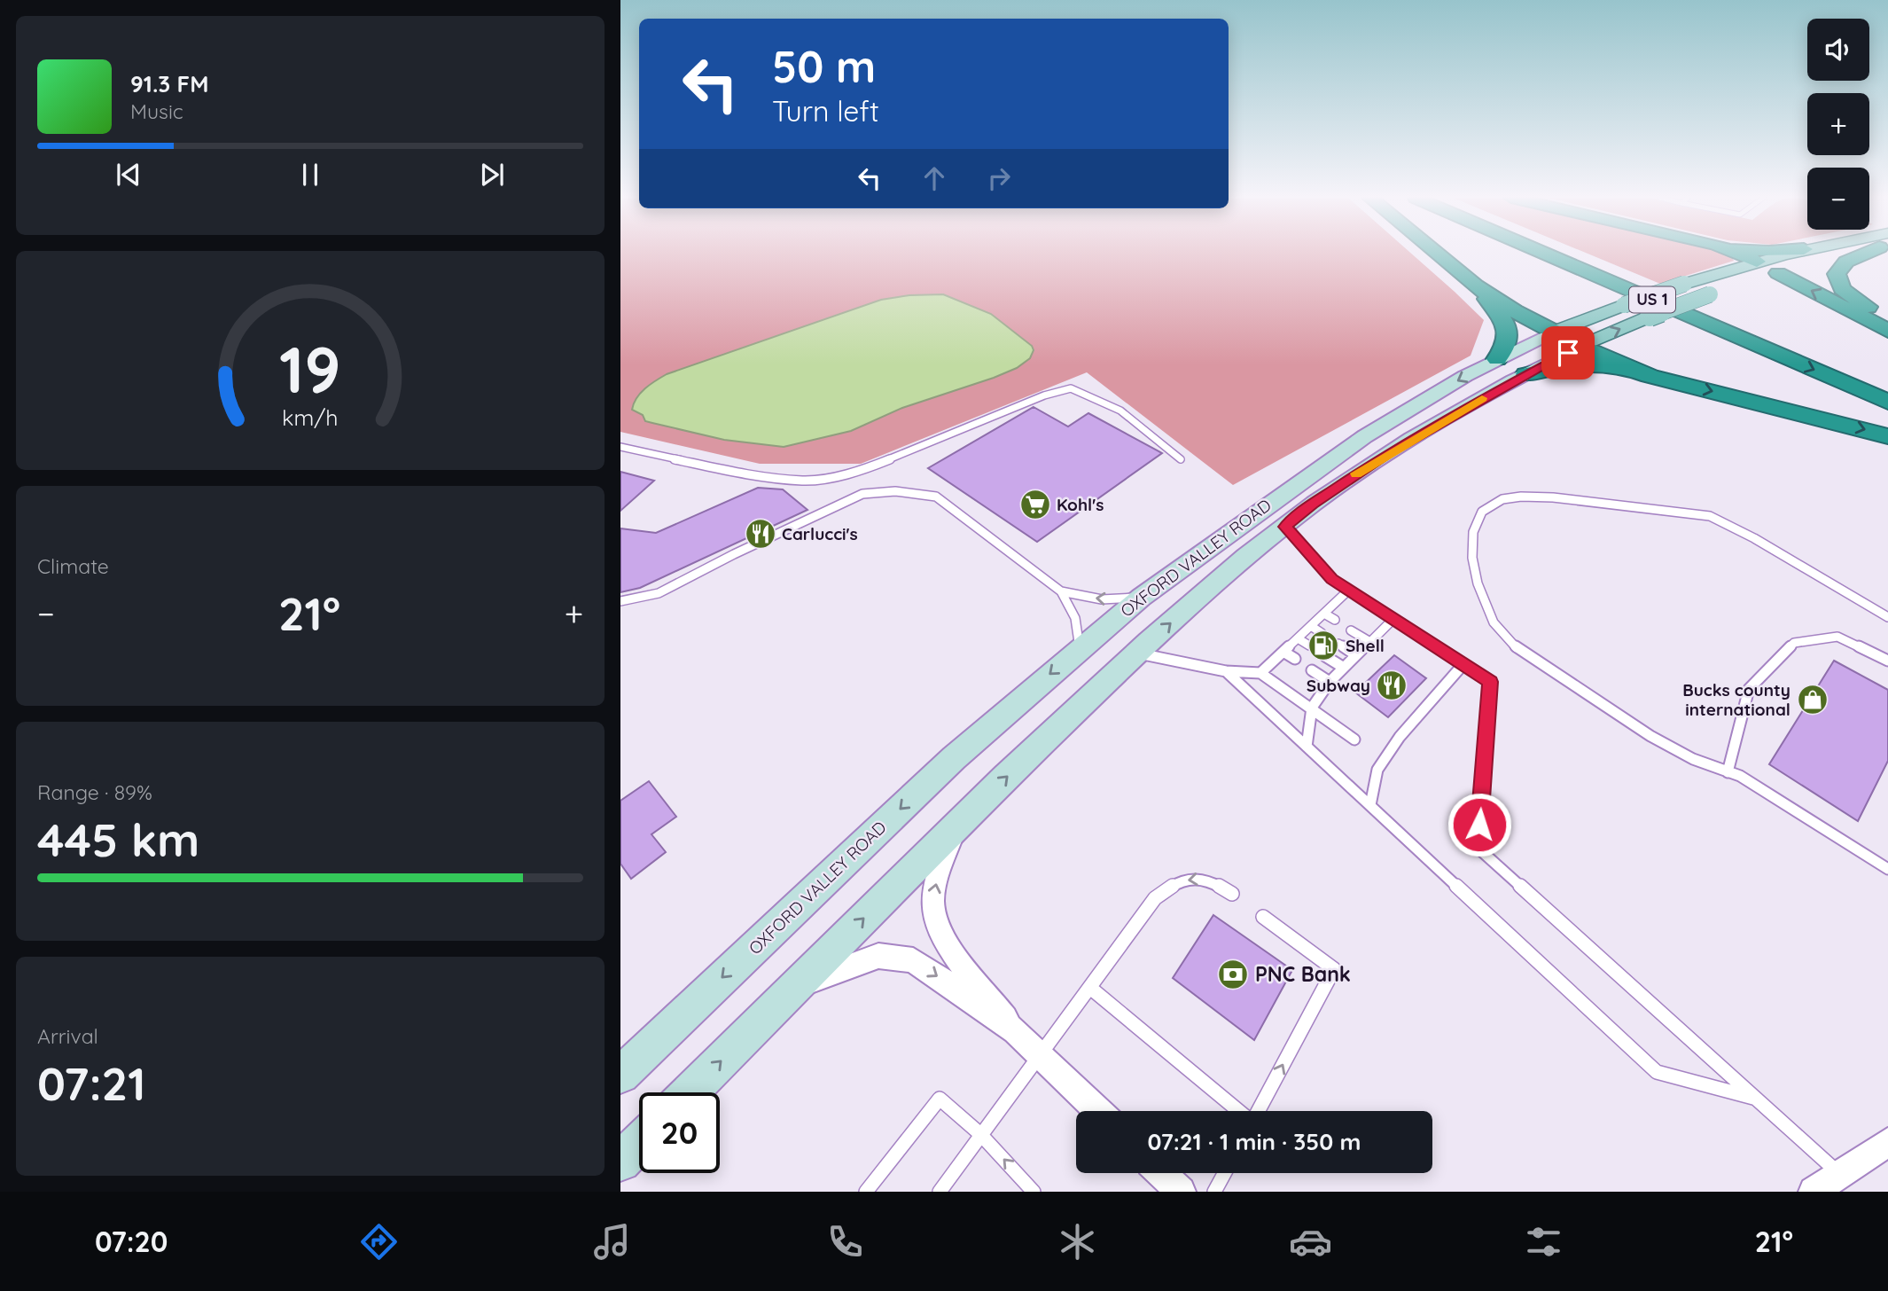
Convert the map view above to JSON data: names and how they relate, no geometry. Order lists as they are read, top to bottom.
{
  "streets": {
    "highway": ["US 1"],
    "main road": ["OXFORD VALLEY ROAD"]
  },
  "places": {
    "supermarket": ["Kohl's"],
    "restaurant": ["Carlucci's", "Subway"],
    "fuel station": ["Shell"],
    "shop": ["Bucks county international"],
    "bank": ["PNC Bank"]
  },
  "page": {
    "map_buttons": ["+", "−"],
    "turn": ["50 m", "Turn left"],
    "song": ["91.3 FM", "Music"],
    "tile": [
      "Climate",
      ["Range · 89%", "445 km"],
      ["Arrival", "07:21"]
    ],
    "heat": ["−", "21°", "+"],
    "limit": "20",
    "trip": "07:21 · 1 min · 350 m",
    "tabs": ["07:20", "21°"],
    "gauge": ["19", "km/h"]
  }
}
